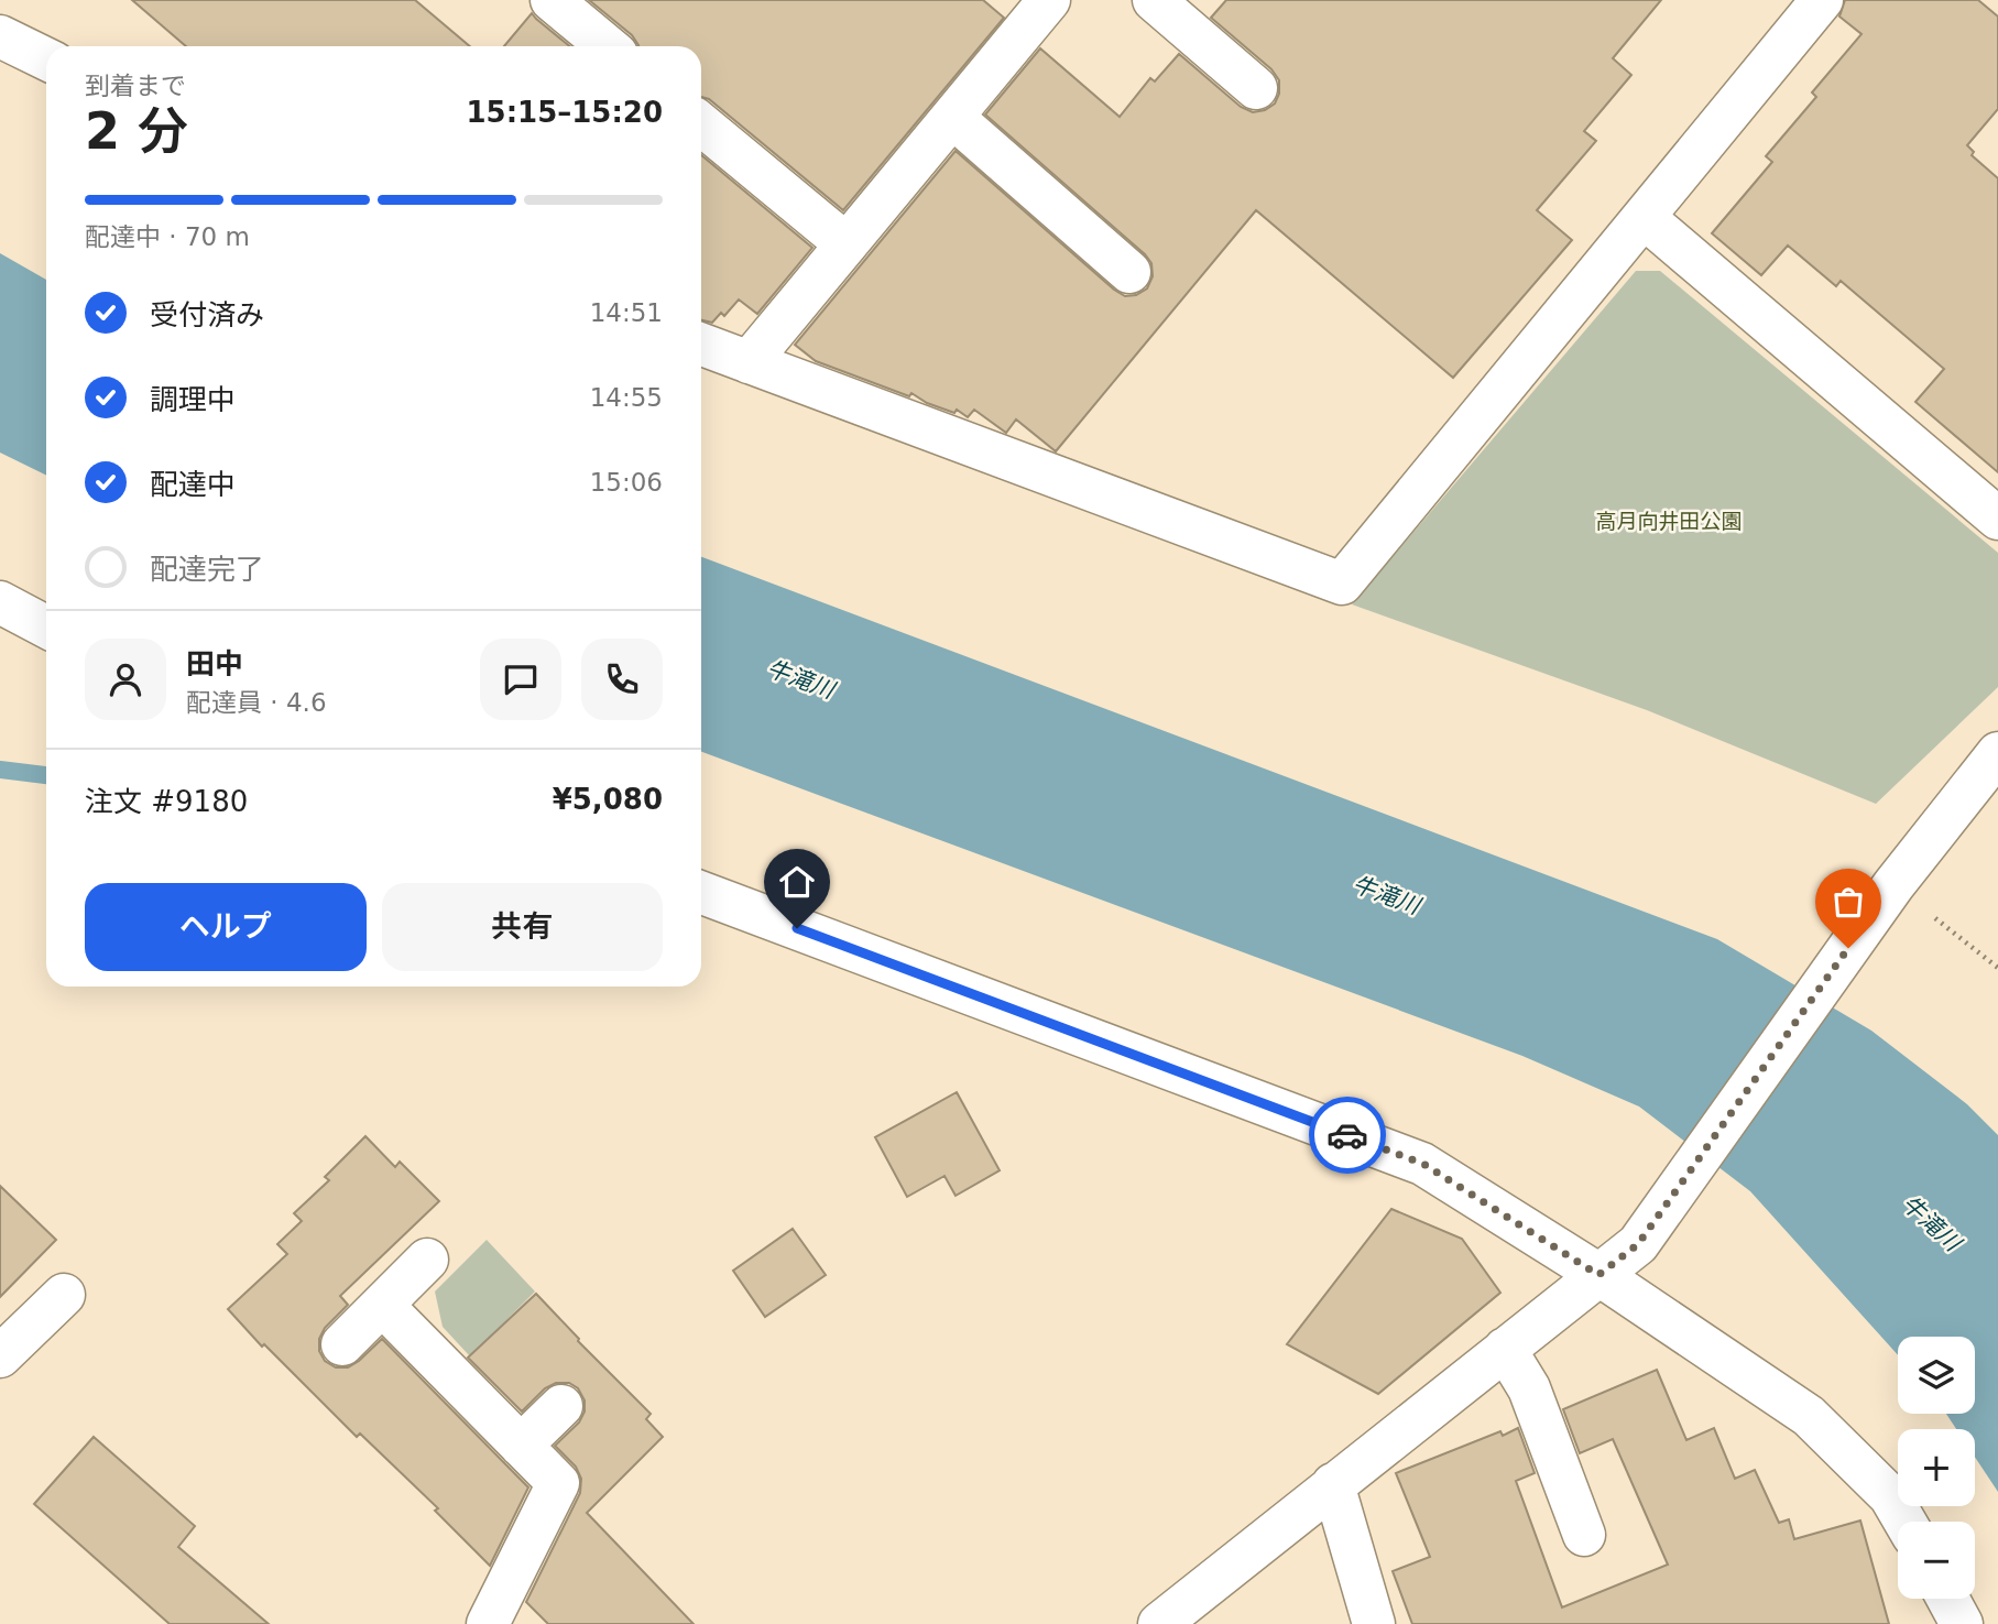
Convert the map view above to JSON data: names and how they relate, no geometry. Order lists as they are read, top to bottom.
{
  "water": ["牛滝川"],
  "parks": ["高月向井田公園"],
  "page": {
    "heading": ["2 分", "到着まで", "15:15–15:20"],
    "panel": [
      "田中",
      "配達員 · 4.6",
      "注文 #9180",
      "¥5,080"
    ],
    "bar": "配達中 · 70 m",
    "list": [
      ["受付済み", "14:51"],
      ["調理中", "14:55"],
      ["配達中", "15:06"],
      "配達完了"
    ],
    "buttons": ["ヘルプ", "共有"],
    "map_buttons": ["+", "−"]
  }
}
